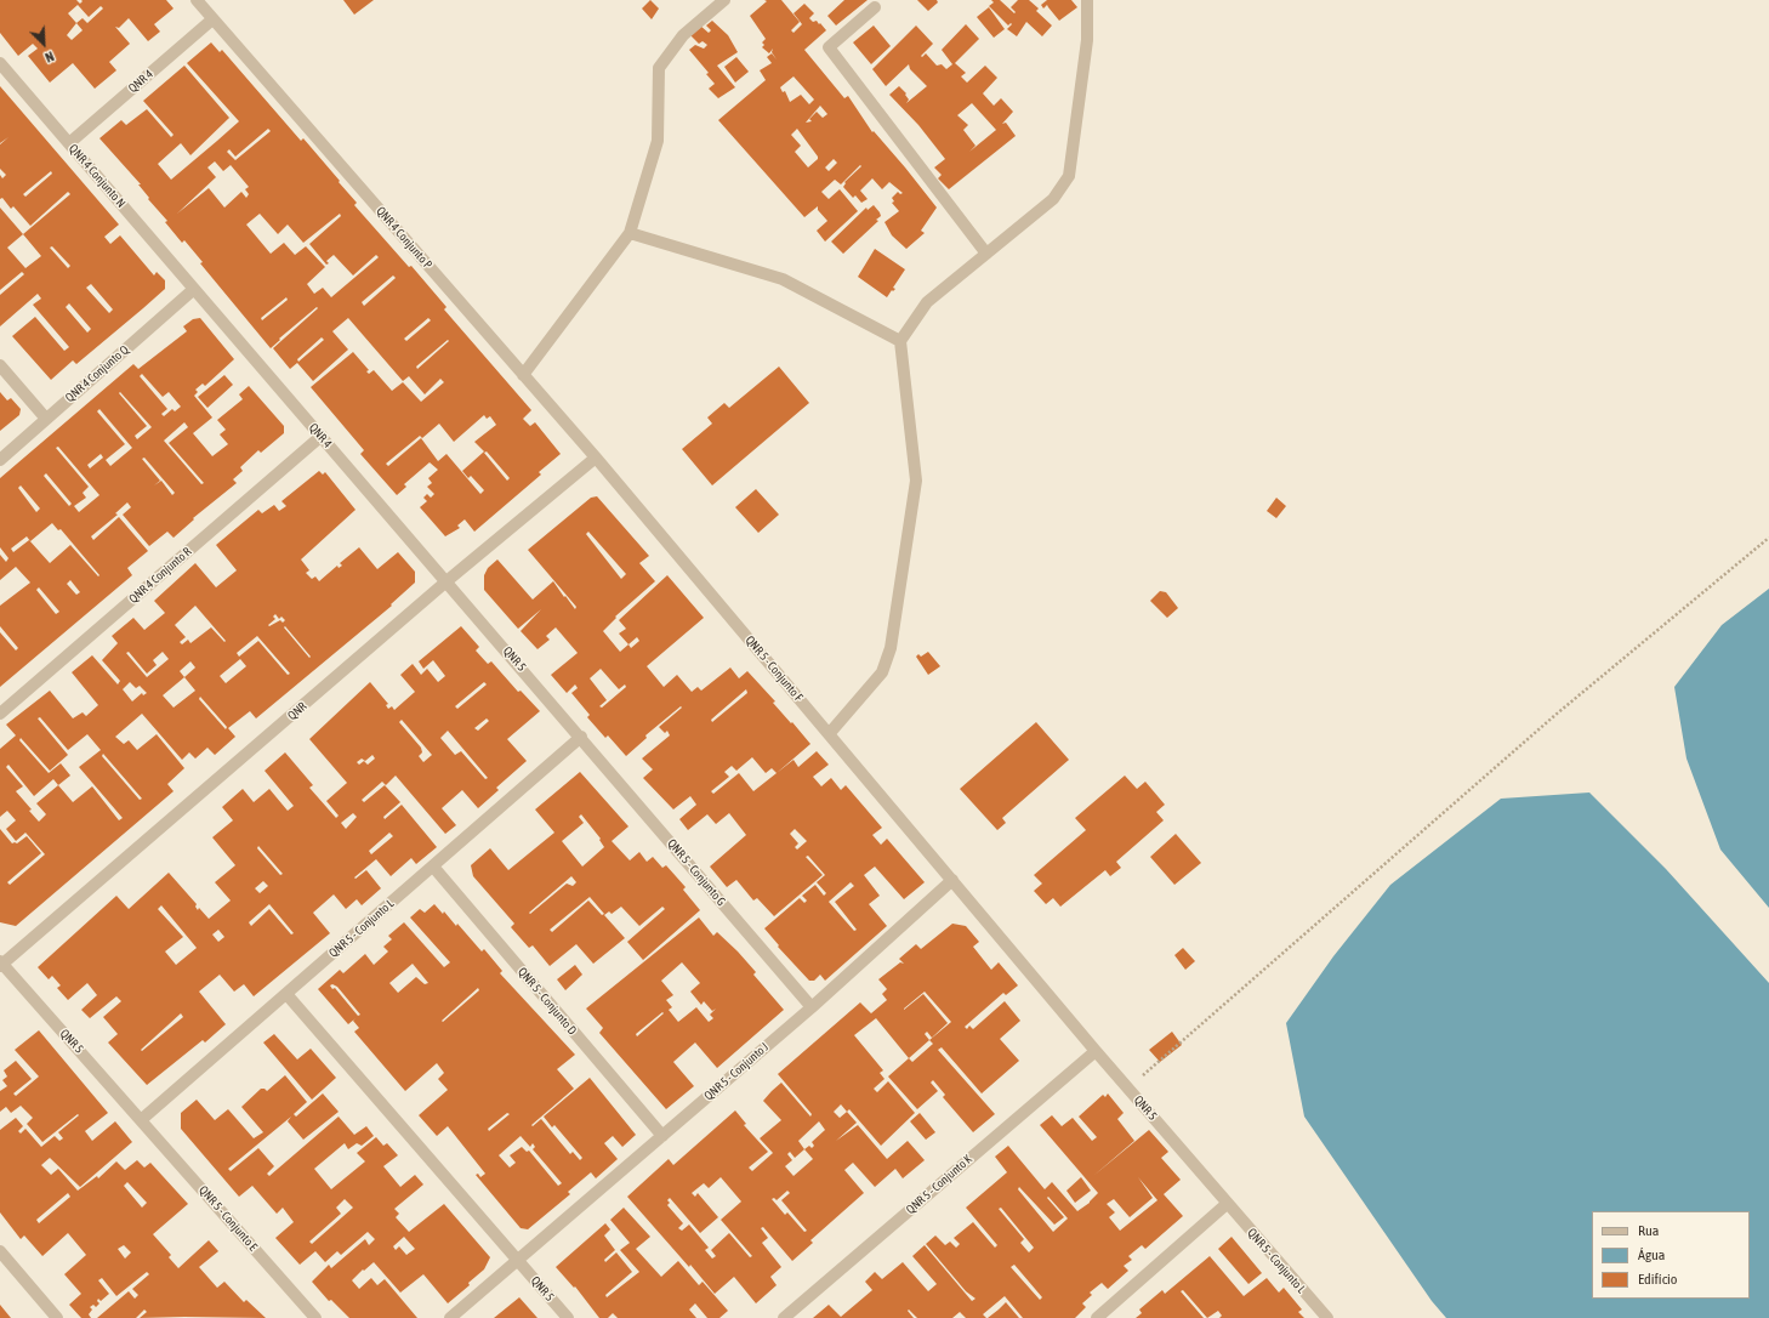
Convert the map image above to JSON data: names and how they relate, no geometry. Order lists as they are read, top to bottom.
{
  "streets": {
    "street": [
      "QNR 4",
      "QNR 4 Conjunto N",
      "QNR 4 Conjunto P",
      "QNR 4 Conjunto Q",
      "QNR 4 Conjunto R",
      "QNR 5",
      "QNR 5 - Conjunto F",
      "QNR",
      "QNR 5 - Conjunto G",
      "QNR 5 - Conjunto L",
      "QNR 5 - Conjunto D",
      "QNR 5 - Conjunto J",
      "QNR 5 - Conjunto K",
      "QNR 5 - Conjunto E"
    ]
  },
  "crossings": [
    ["QNR 4", "QNR 4 Conjunto N"],
    ["QNR 4", "QNR 4 Conjunto P"],
    ["QNR 4", "QNR 4 Conjunto Q"],
    ["QNR 4", "QNR 4 Conjunto R"],
    ["QNR 4", "QNR 5"],
    ["QNR 4", "QNR"],
    ["QNR 4 Conjunto N", "QNR 4 Conjunto Q"],
    ["QNR 4 Conjunto P", "QNR 5 - Conjunto F"],
    ["QNR 4 Conjunto P", "QNR"],
    ["QNR 5", "QNR 5 - Conjunto F"],
    ["QNR 5", "QNR"],
    ["QNR 5", "QNR 5 - Conjunto G"],
    ["QNR 5", "QNR 5 - Conjunto L"],
    ["QNR 5", "QNR 5 - Conjunto J"],
    ["QNR 5", "QNR 5 - Conjunto K"],
    ["QNR 5", "QNR 5 - Conjunto E"],
    ["QNR 5 - Conjunto F", "QNR"],
    ["QNR 5 - Conjunto F", "QNR 5 - Conjunto J"],
    ["QNR 5 - Conjunto G", "QNR 5 - Conjunto L"],
    ["QNR 5 - Conjunto G", "QNR 5 - Conjunto J"],
    ["QNR 5 - Conjunto L", "QNR 5 - Conjunto D"],
    ["QNR 5 - Conjunto L", "QNR 5 - Conjunto E"],
    ["QNR 5 - Conjunto D", "QNR 5 - Conjunto J"]
  ],
  "legend": ["Rua", "Água", "Edifício"],
  "north": "bottom right"
}
